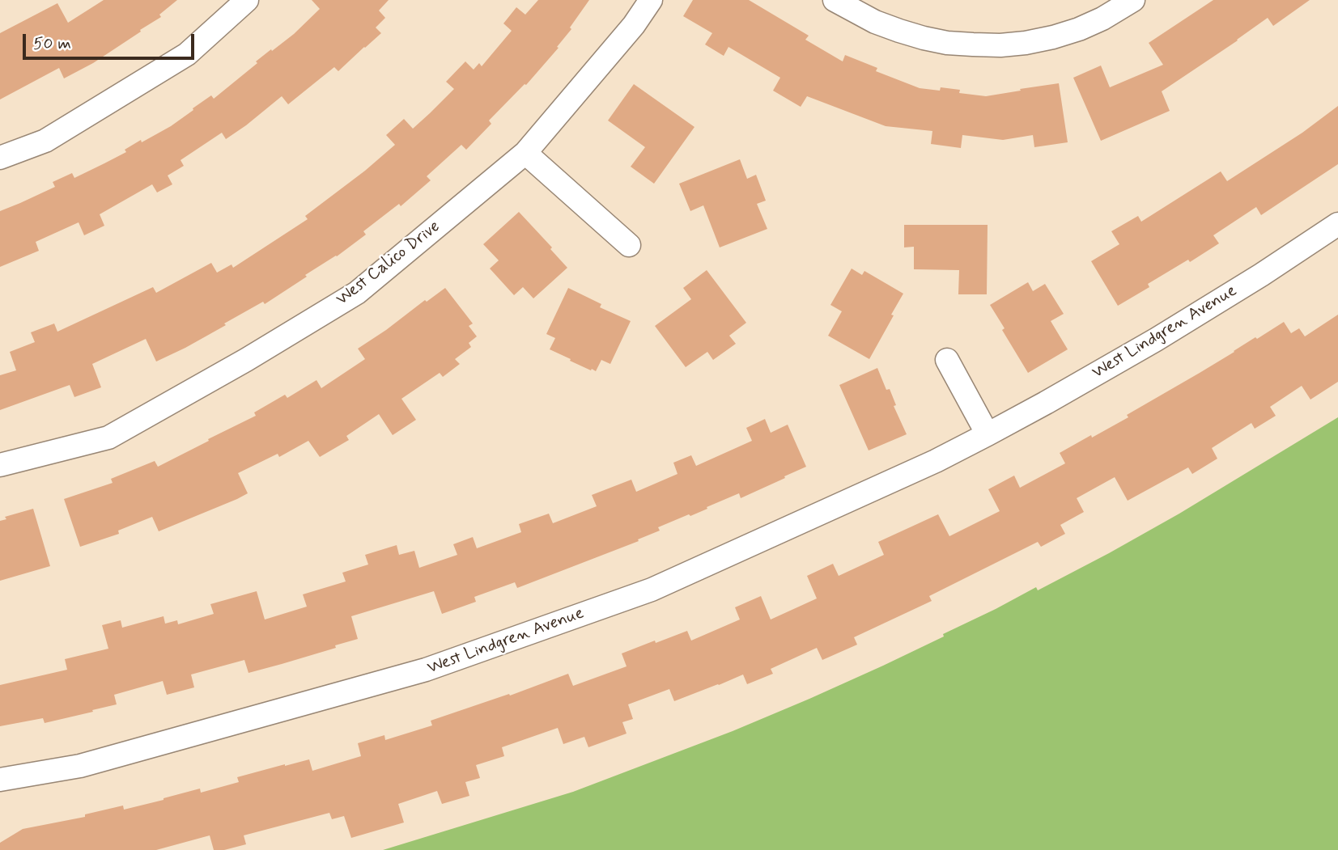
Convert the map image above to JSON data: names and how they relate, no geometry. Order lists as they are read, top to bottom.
{
  "streets": {
    "street": ["West Calico Drive", "West Lindgren Avenue"]
  },
  "scale_bar": "50 m"
}
